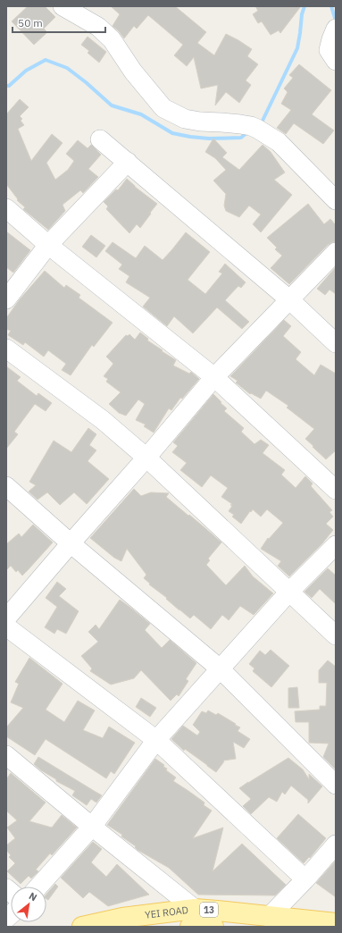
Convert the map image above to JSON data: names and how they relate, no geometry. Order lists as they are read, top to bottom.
{
  "streets": {
    "main road": ["13", "YEI ROAD"]
  },
  "scale_bar": "50 m",
  "north": "top right"
}
